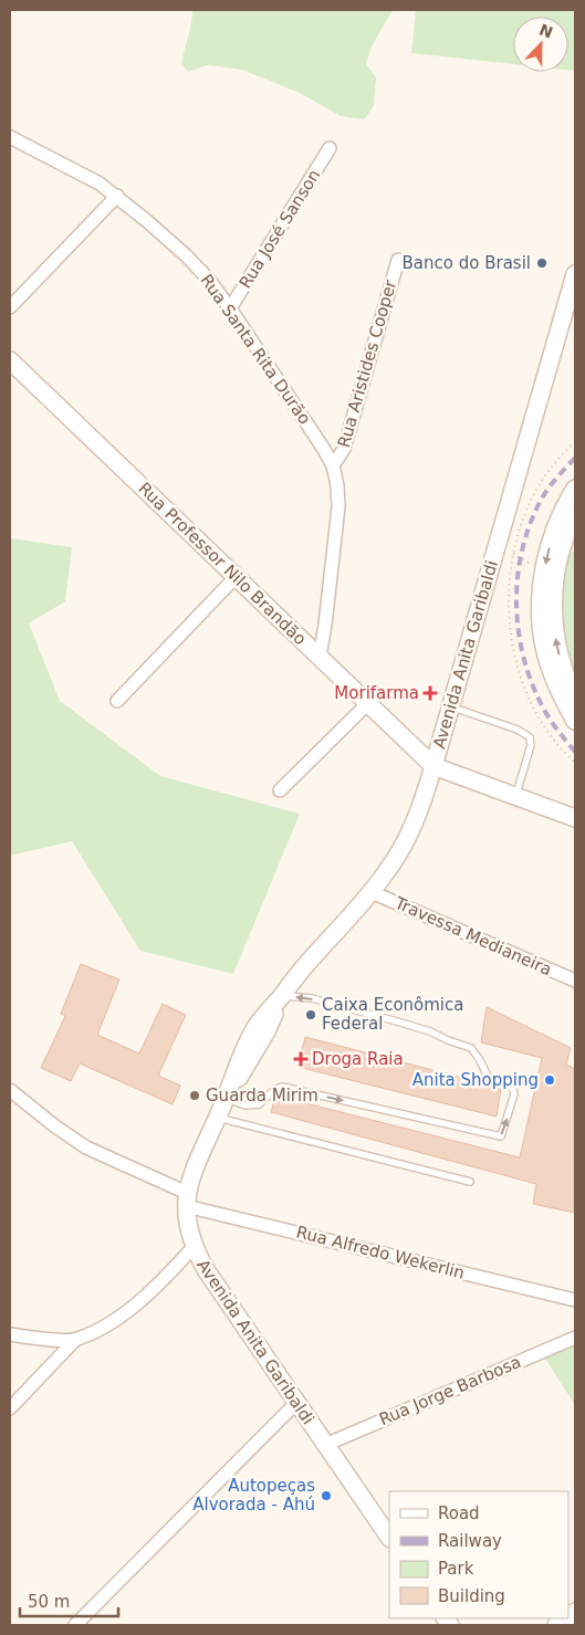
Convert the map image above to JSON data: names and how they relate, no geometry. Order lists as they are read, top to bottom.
{
  "streets": {
    "main road": ["Rua Professor Nilo Brandão", "Avenida Anita Garibaldi"],
    "street": [
      "Rua José Sanson",
      "Rua Santa Rita Durão",
      "Rua Aristides Cooper",
      "Travessa Medianeira",
      "Rua Alfredo Wekerlin",
      "Rua Jorge Barbosa"
    ]
  },
  "crossings": [
    ["Rua José Sanson", "Rua Santa Rita Durão"],
    ["Rua Santa Rita Durão", "Rua Aristides Cooper"],
    ["Rua Santa Rita Durão", "Rua Professor Nilo Brandão"],
    ["Rua Professor Nilo Brandão", "Avenida Anita Garibaldi"],
    ["Avenida Anita Garibaldi", "Travessa Medianeira"],
    ["Avenida Anita Garibaldi", "Rua Alfredo Wekerlin"],
    ["Avenida Anita Garibaldi", "Rua Jorge Barbosa"]
  ],
  "places": {
    "other": [
      "Banco do Brasil",
      "Caixa Econômica Federal",
      "Anita Shopping",
      "Guarda Mirim",
      "Autopeças Alvorada - Ahú"
    ],
    "health": ["Morifarma", "Droga Raia"]
  },
  "legend": [
    "Road",
    "Railway",
    "Park",
    "Building"
  ],
  "scale_bar": "50 m",
  "north": "top"
}
